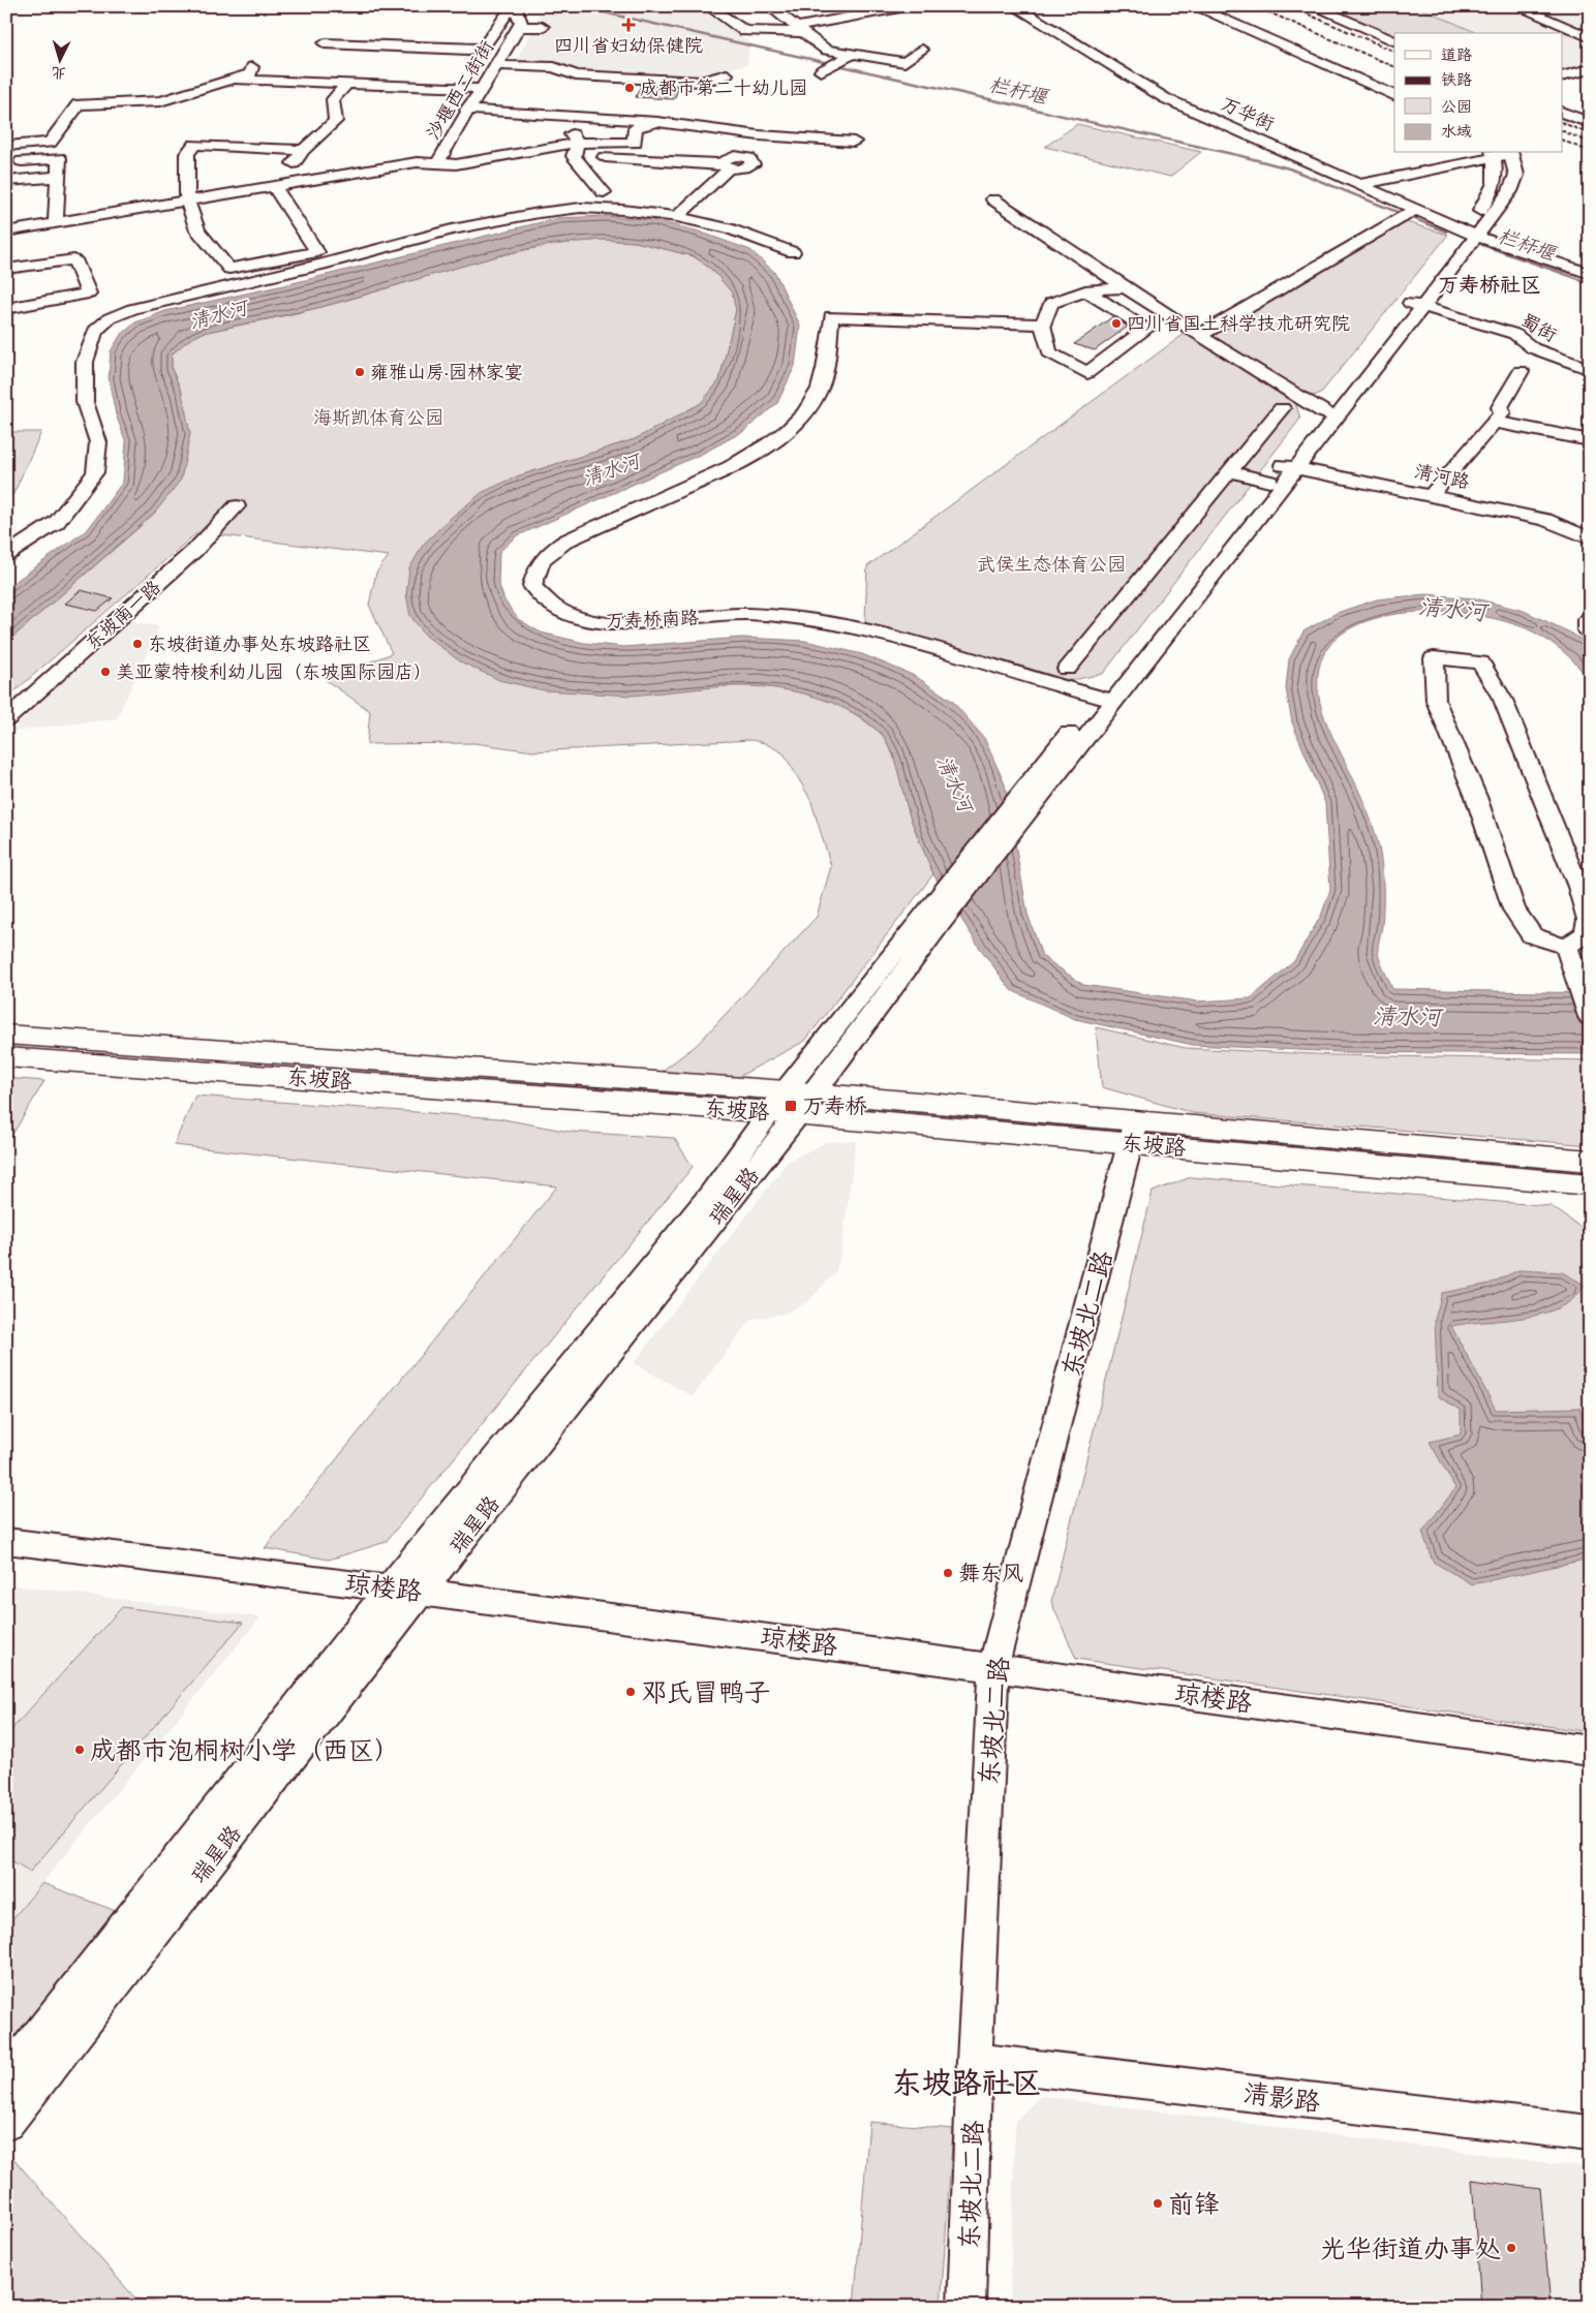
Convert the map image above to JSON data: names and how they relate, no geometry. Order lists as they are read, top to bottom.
{
  "streets": {
    "main road": ["东坡路"],
    "street": [
      "沙堰西二街街",
      "万华街",
      "蜀街",
      "清河路",
      "东坡南一路",
      "万寿桥南路",
      "瑞星路",
      "东坡北二路",
      "琼楼路",
      "清影路"
    ]
  },
  "crossings": [
    ["万寿桥南路", "瑞星路"],
    ["东坡路", "瑞星路"],
    ["东坡路", "东坡北二路"],
    ["瑞星路", "琼楼路"],
    ["东坡北二路", "琼楼路"],
    ["东坡北二路", "清影路"]
  ],
  "districts": ["万寿桥社区", "东坡路社区"],
  "water": ["栏杆堰", "清水河"],
  "parks": ["海斯凯体育公园", "武侯生态体育公园"],
  "places": {
    "health": ["四川省妇幼保健院"],
    "other": [
      "成都市第二十幼儿园",
      "四川省国土科学技术研究院",
      "雍雅山房·园林家宴",
      "东坡街道办事处东坡路社区",
      "美亚蒙特梭利幼儿园（东坡国际园店）",
      "舞东风",
      "邓氏冒鸭子",
      "成都市泡桐树小学（西区）",
      "前锋",
      "光华街道办事处"
    ],
    "transit": ["万寿桥"]
  },
  "legend": [
    "道路",
    "铁路",
    "公园",
    "水域"
  ],
  "north": "bottom"
}
